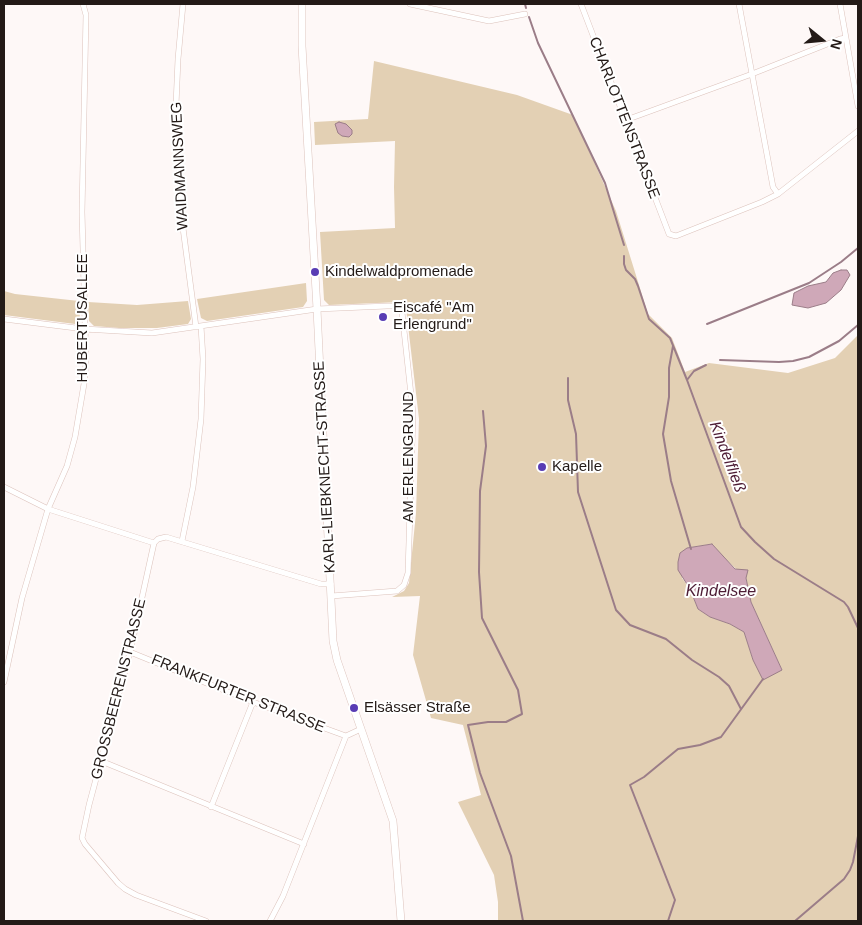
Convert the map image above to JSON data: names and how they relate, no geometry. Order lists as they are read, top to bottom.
{
  "streets": {
    "street": [
      "CHARLOTTENSTRASSE",
      "WAIDMANNSWEG",
      "HUBERTUSALLEE",
      "AM ERLENGRUND",
      "KARL-LIEBKNECHT-STRASSE",
      "GROSSBEERENSTRASSE",
      "FRANKFURTER STRASSE"
    ]
  },
  "crossings": [
    ["AM ERLENGRUND", "KARL-LIEBKNECHT-STRASSE"],
    ["GROSSBEERENSTRASSE", "FRANKFURTER STRASSE"]
  ],
  "water": ["Kindelfließ", "Kindelsee"],
  "places": [
    "Kindelwaldpromenade",
    "Eiscafé \"Am Erlengrund\"",
    "Kapelle",
    "Elsässer Straße"
  ],
  "north": "right"
}
